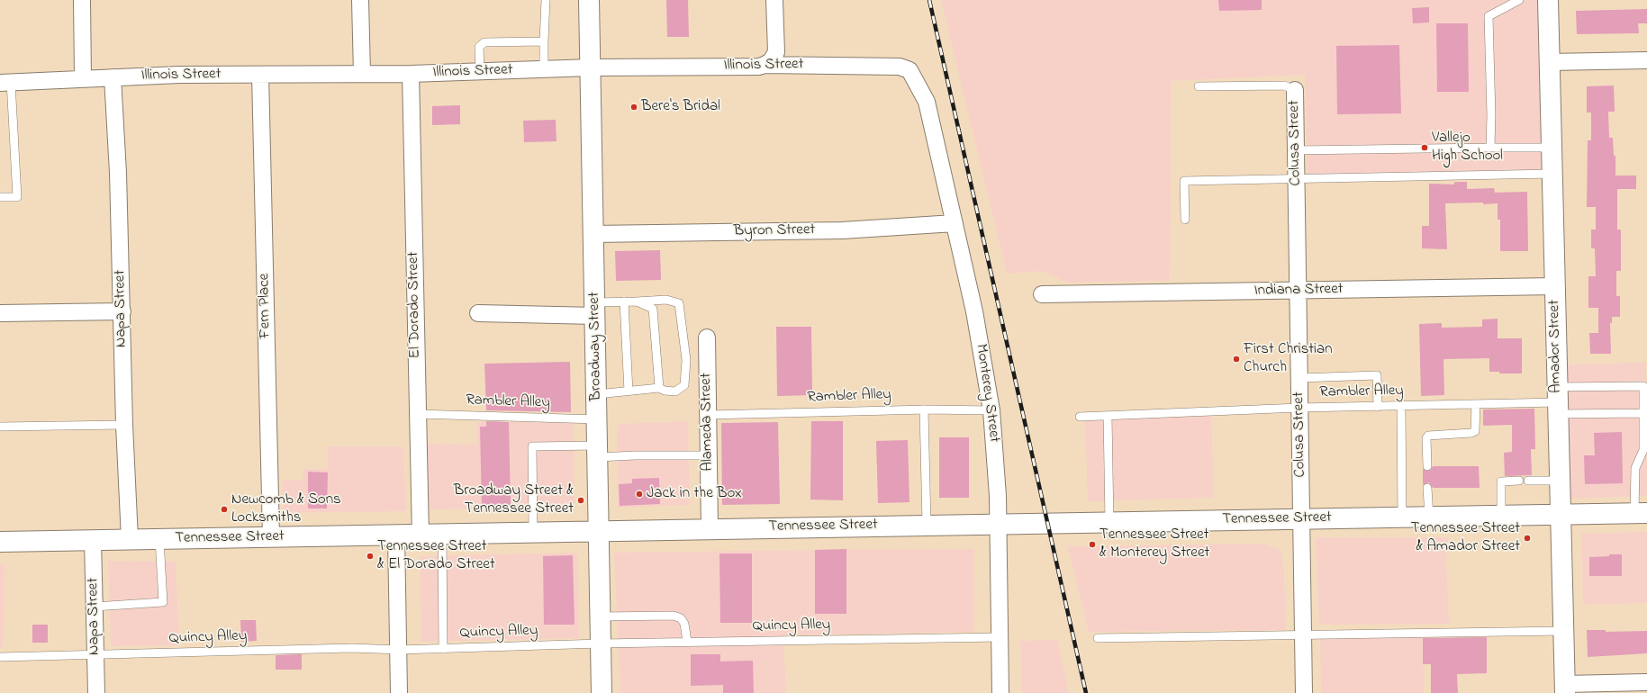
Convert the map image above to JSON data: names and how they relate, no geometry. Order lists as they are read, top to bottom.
{
  "streets": {
    "main road": ["Broadway Street", "Amador Street", "Tennessee Street"],
    "street": [
      "Illinois Street",
      "Colusa Street",
      "Byron Street",
      "Indiana Street",
      "El Dorado Street",
      "Fern Place",
      "Napa Street",
      "Monterey Street",
      "Alameda Street"
    ],
    "lane": ["Rambler Alley", "Quincy Alley"]
  },
  "crossings": [
    ["Illinois Street", "El Dorado Street"],
    ["Illinois Street", "Fern Place"],
    ["Illinois Street", "Napa Street"],
    ["Illinois Street", "Broadway Street"],
    ["Illinois Street", "Monterey Street"],
    ["Colusa Street", "Indiana Street"],
    ["Colusa Street", "Rambler Alley"],
    ["Colusa Street", "Tennessee Street"],
    ["Byron Street", "Broadway Street"],
    ["Byron Street", "Monterey Street"],
    ["Indiana Street", "Amador Street"],
    ["El Dorado Street", "Rambler Alley"],
    ["El Dorado Street", "Tennessee Street"],
    ["Fern Place", "Tennessee Street"],
    ["Napa Street", "Tennessee Street"],
    ["Napa Street", "Quincy Alley"],
    ["Broadway Street", "Rambler Alley"],
    ["Broadway Street", "Tennessee Street"],
    ["Broadway Street", "Quincy Alley"],
    ["Amador Street", "Rambler Alley"],
    ["Amador Street", "Tennessee Street"],
    ["Rambler Alley", "Monterey Street"],
    ["Rambler Alley", "Alameda Street"],
    ["Monterey Street", "Tennessee Street"],
    ["Monterey Street", "Quincy Alley"],
    ["Alameda Street", "Tennessee Street"]
  ],
  "places": [
    "Bere's Bridal",
    "Vallejo High School",
    "First Christian Church",
    "Jack in the Box",
    "Broadway Street & Tennessee Street",
    "Newcomb & Sons Locksmiths",
    "Tennessee Street & Amador Street",
    "Tennessee Street & Monterey Street",
    "Tennessee Street & El Dorado Street"
  ]
}
